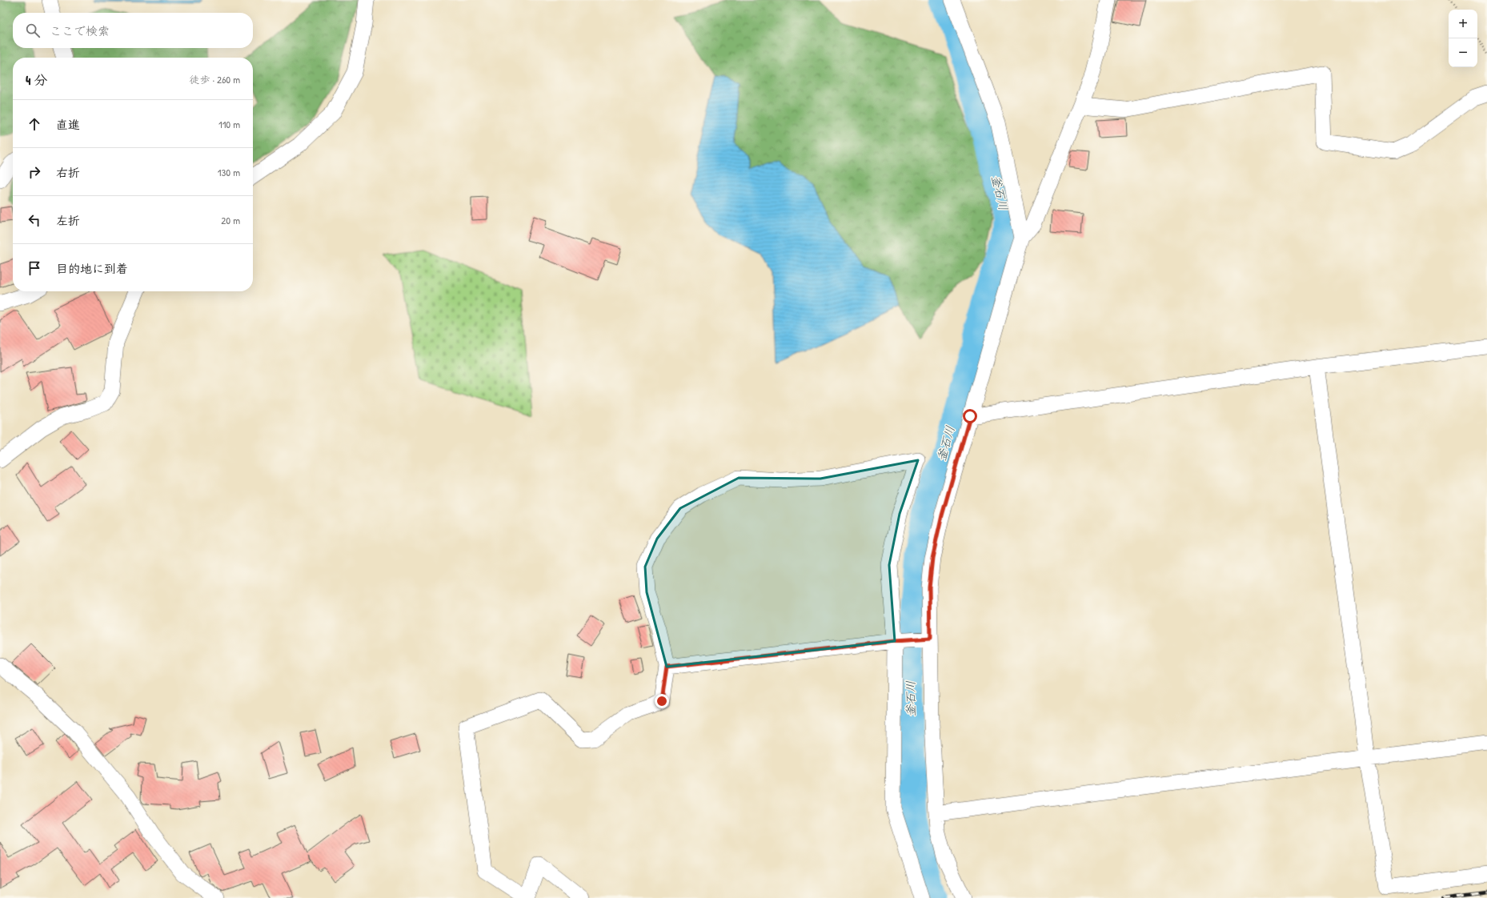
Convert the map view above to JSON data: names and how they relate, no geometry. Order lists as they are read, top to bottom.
{
  "water": ["釜石川"],
  "page": {
    "map_buttons": ["+", "−"],
    "search": "ここで検索",
    "heading": ["4 分", "徒歩 · 260 m"],
    "list": [
      ["直進", "110 m"],
      ["右折", "130 m"],
      ["左折", "20 m"],
      "目的地に到着"
    ]
  }
}
